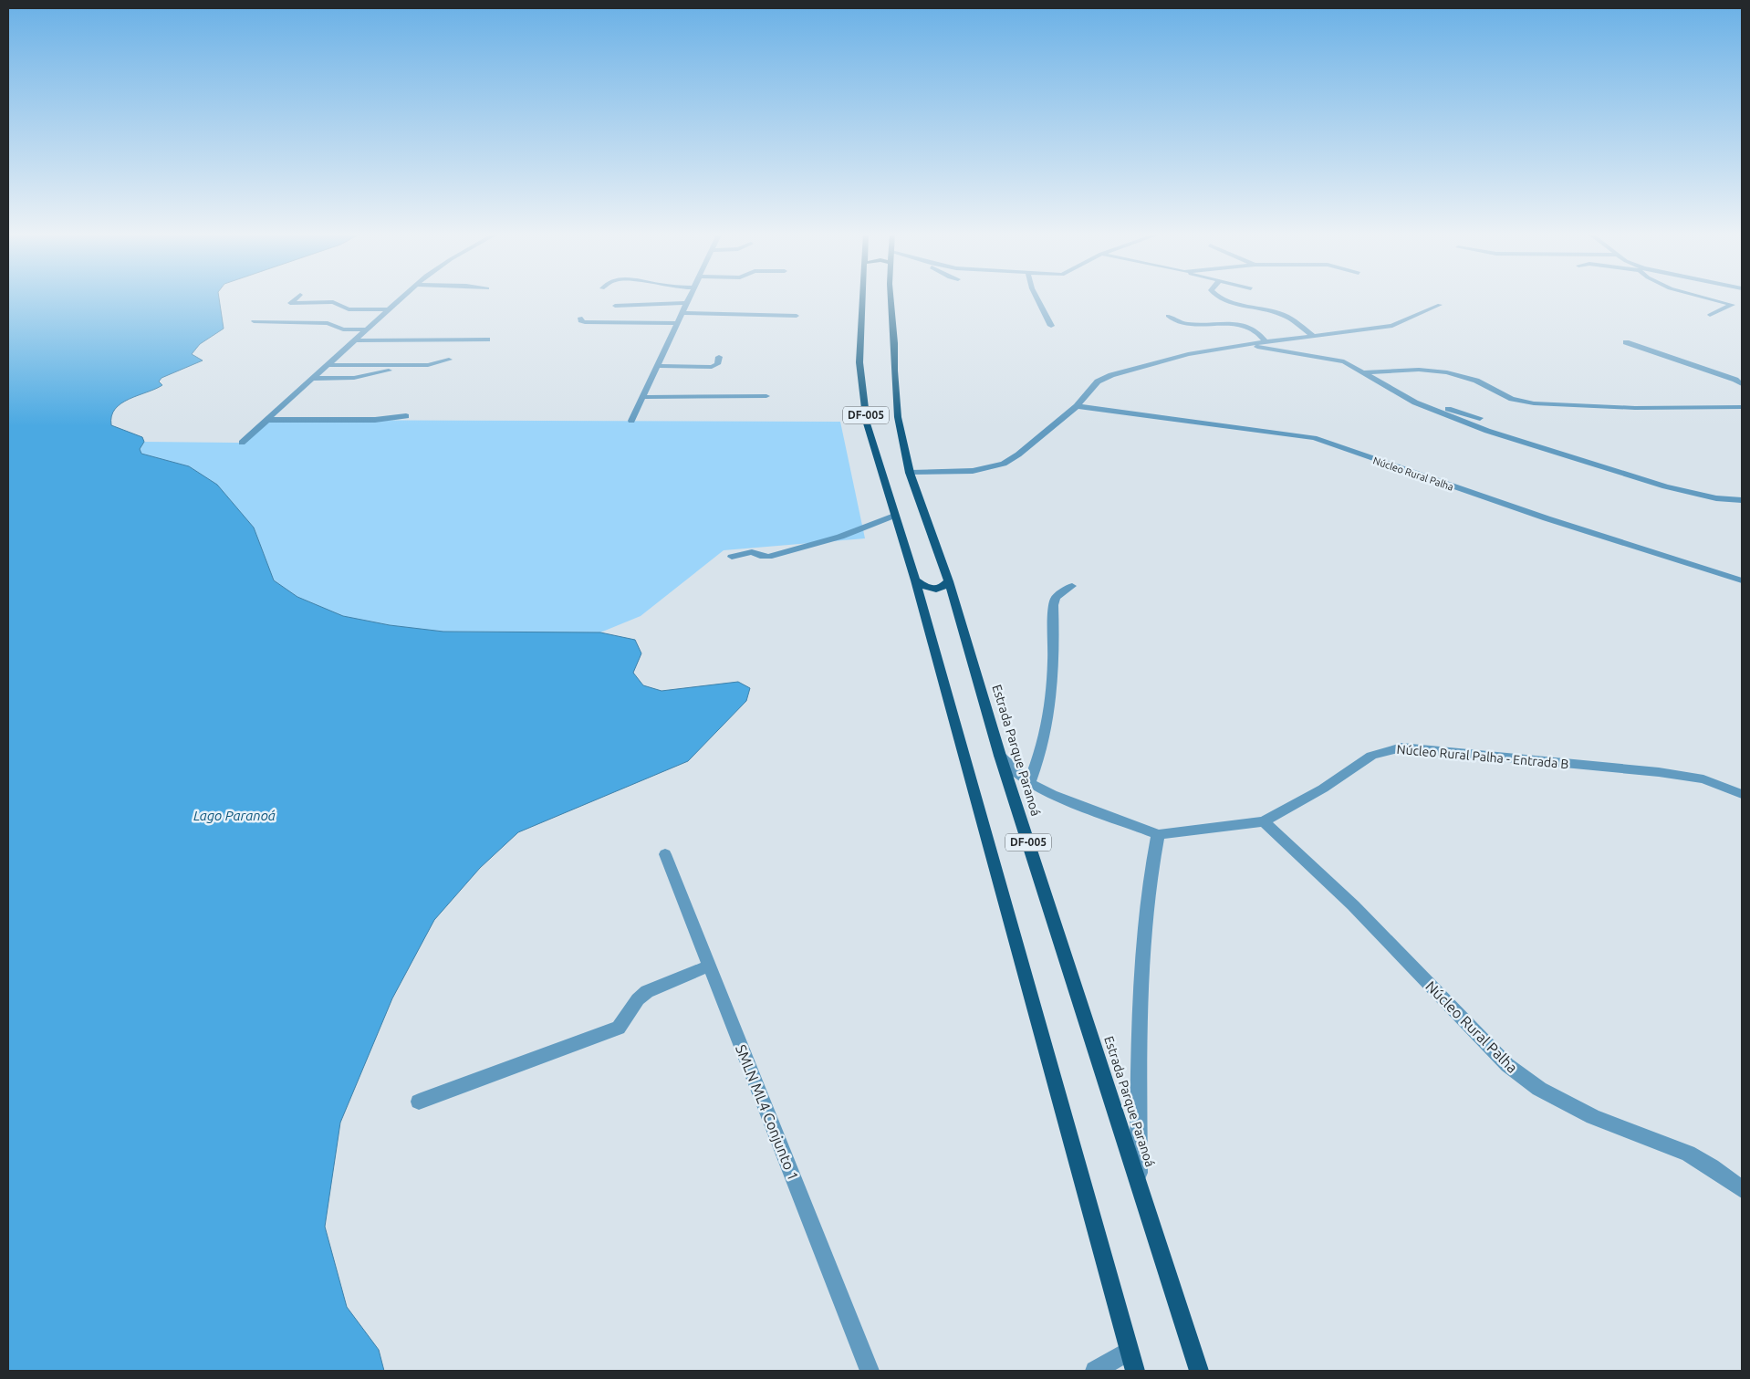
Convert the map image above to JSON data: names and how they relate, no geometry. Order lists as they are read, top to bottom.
{
  "streets": {
    "main road": ["DF-005", "Estrada Parque Paranoá"],
    "street": ["Núcleo Rural Palha", "Núcleo Rural Palha - Entrada B", "SMLN ML4 Conjunto 1"]
  },
  "crossings": [
    ["Núcleo Rural Palha", "Núcleo Rural Palha - Entrada B"],
    ["Estrada Parque Paranoá", "Núcleo Rural Palha - Entrada B"]
  ],
  "water": ["Lago Paranoá"]
}
